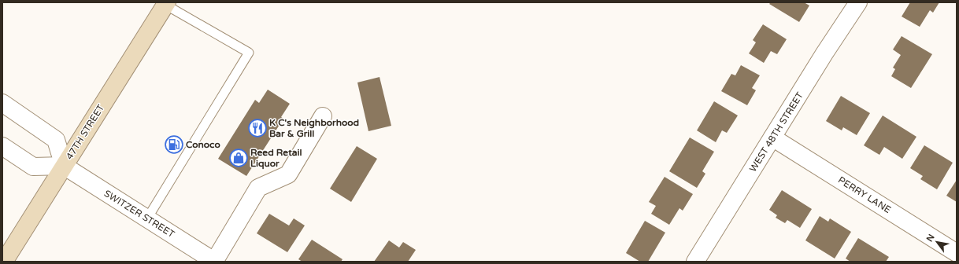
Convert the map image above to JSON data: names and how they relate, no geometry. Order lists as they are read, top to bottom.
{
  "streets": {
    "main road": ["47TH STREET"],
    "street": ["WEST 48TH STREET", "PERRY LANE", "SWITZER STREET"]
  },
  "crossings": [
    ["47TH STREET", "SWITZER STREET"],
    ["WEST 48TH STREET", "PERRY LANE"]
  ],
  "places": {
    "restaurant": ["K C's Neighborhood Bar & Grill"],
    "fuel station": ["Conoco"],
    "shop": ["Reed Retail Liquor"]
  },
  "north": "top left"
}
